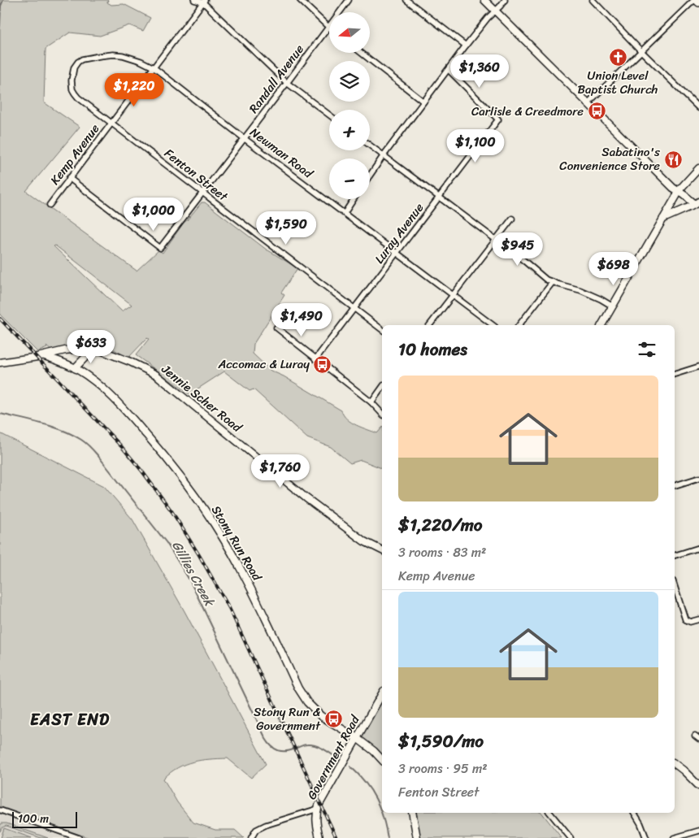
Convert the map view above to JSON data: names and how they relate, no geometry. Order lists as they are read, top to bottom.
{
  "streets": {
    "street": [
      "Randall Avenue",
      "Newman Road",
      "Kemp Avenue",
      "Fenton Street",
      "Luray Avenue",
      "Jennie Scher Road",
      "Stony Run Road",
      "Government Road"
    ]
  },
  "crossings": [
    ["Randall Avenue", "Newman Road"],
    ["Randall Avenue", "Kemp Avenue"],
    ["Randall Avenue", "Fenton Street"],
    ["Newman Road", "Kemp Avenue"],
    ["Newman Road", "Fenton Street"],
    ["Newman Road", "Luray Avenue"],
    ["Kemp Avenue", "Fenton Street"],
    ["Fenton Street", "Luray Avenue"],
    ["Jennie Scher Road", "Stony Run Road"],
    ["Stony Run Road", "Government Road"]
  ],
  "districts": ["EAST END"],
  "water": ["Gillies Creek"],
  "places": {
    "church": ["Union Level Baptist Church"],
    "bus stop": ["Carlisle & Creedmore", "Accomac & Luray", "Stony Run & Government"],
    "restaurant": ["Sabatino's Convenience Store"]
  },
  "scale_bar": "100 m",
  "north": "left",
  "page": {
    "map_buttons": ["+", "−"],
    "price": [
      "$1,360",
      "$1,220",
      "$1,100",
      "$1,000",
      "$1,590",
      "$945",
      "$698",
      "$1,490",
      "$633",
      "$1,760"
    ],
    "heading": "10 homes",
    "list": [
      {
        "name": "$1,220/mo",
        "note": "3 rooms · 83 m² · Kemp Avenue"
      },
      {
        "name": "$1,590/mo",
        "note": "3 rooms · 95 m² · Fenton Street"
      }
    ],
    "scale": "100 m"
  }
}
